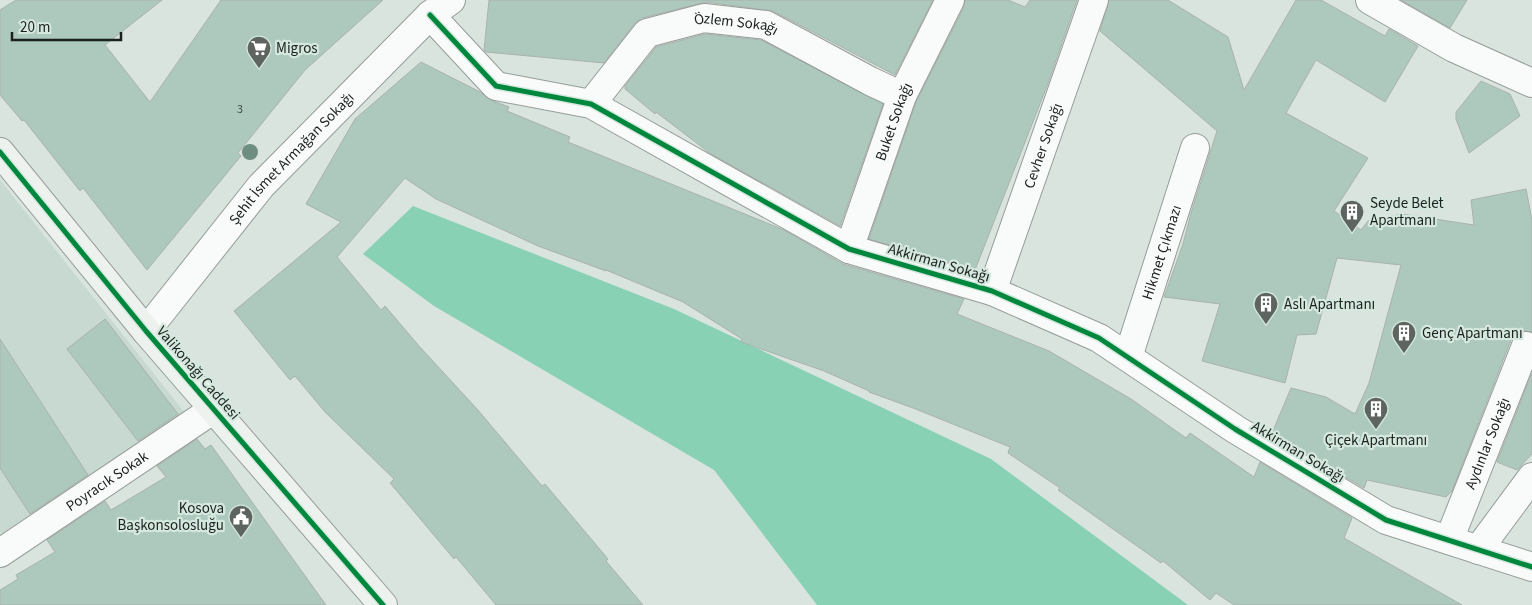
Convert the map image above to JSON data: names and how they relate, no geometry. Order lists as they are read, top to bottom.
{
  "streets": {
    "street": [
      "Özlem Sokağı",
      "Buket Sokağı",
      "Cevher Sokağı",
      "Şehit İsmet Armağan Sokağı",
      "Hikmet Çıkmazı",
      "Akkirman Sokağı",
      "Valikonağı Caddesi",
      "Aydınlar Sokağı",
      "Poyracık Sokak"
    ]
  },
  "crossings": [
    ["Özlem Sokağı", "Buket Sokağı"],
    ["Özlem Sokağı", "Akkirman Sokağı"],
    ["Buket Sokağı", "Akkirman Sokağı"],
    ["Cevher Sokağı", "Akkirman Sokağı"],
    ["Şehit İsmet Armağan Sokağı", "Akkirman Sokağı"],
    ["Şehit İsmet Armağan Sokağı", "Valikonağı Caddesi"],
    ["Hikmet Çıkmazı", "Akkirman Sokağı"],
    ["Akkirman Sokağı", "Aydınlar Sokağı"],
    ["Valikonağı Caddesi", "Poyracık Sokak"]
  ],
  "places": {
    "supermarket": ["Migros"],
    "building": [
      "Seyde Belet Apartmanı",
      "Aslı Apartmanı",
      "Genç Apartmanı",
      "Çiçek Apartmanı"
    ],
    "public building": ["Kosova Başkonsolosluğu"]
  },
  "house_numbers": ["3"],
  "scale_bar": "20 m"
}
